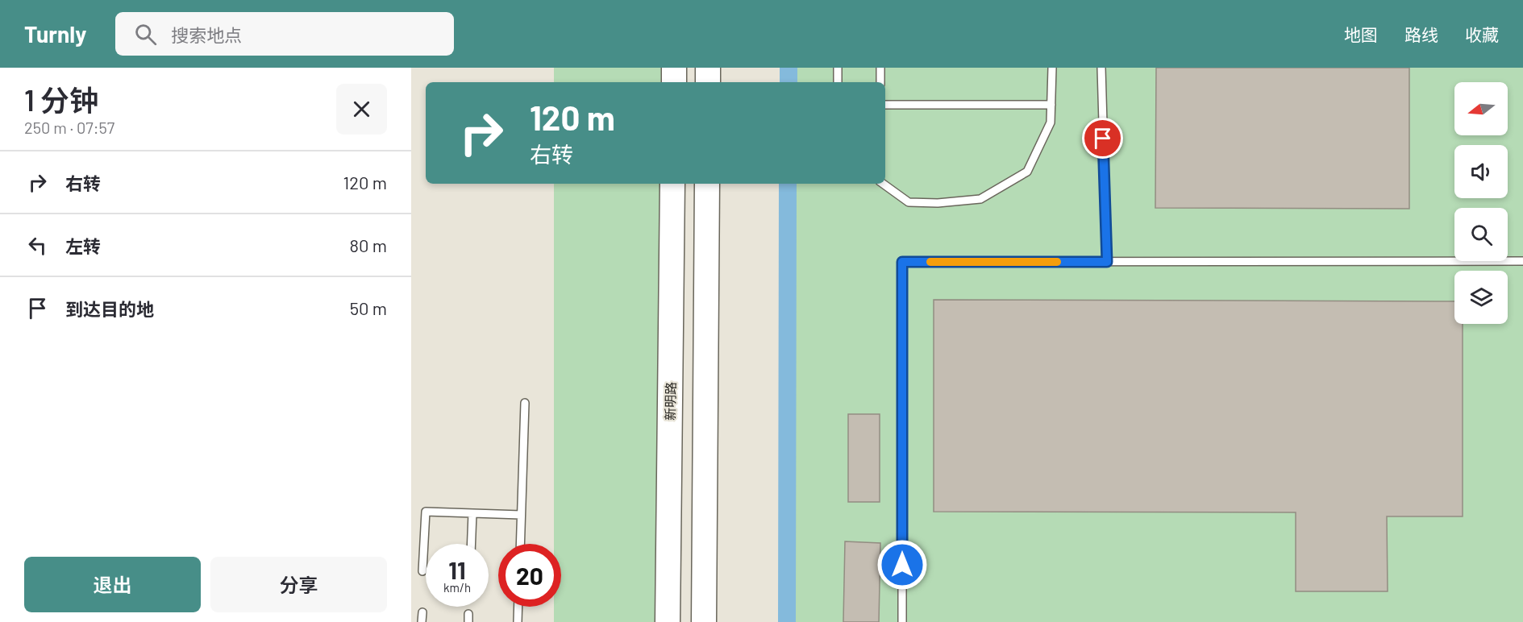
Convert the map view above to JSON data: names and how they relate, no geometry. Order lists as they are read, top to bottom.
{
  "streets": {
    "main road": ["新明路"]
  },
  "north": "left",
  "page": {
    "header": "Turnly",
    "search": "搜索地点",
    "nav": ["地图", "路线", "收藏"],
    "heading": ["1 分钟", "250 m · 07:57"],
    "turn": ["120 m", "右转"],
    "list": [
      {
        "name": "右转",
        "value": "120 m"
      },
      {
        "name": "左转",
        "value": "80 m"
      },
      {
        "name": "到达目的地",
        "value": "50 m"
      }
    ],
    "speed": "11 km/h",
    "limit": "20",
    "buttons": ["退出", "分享"]
  }
}
